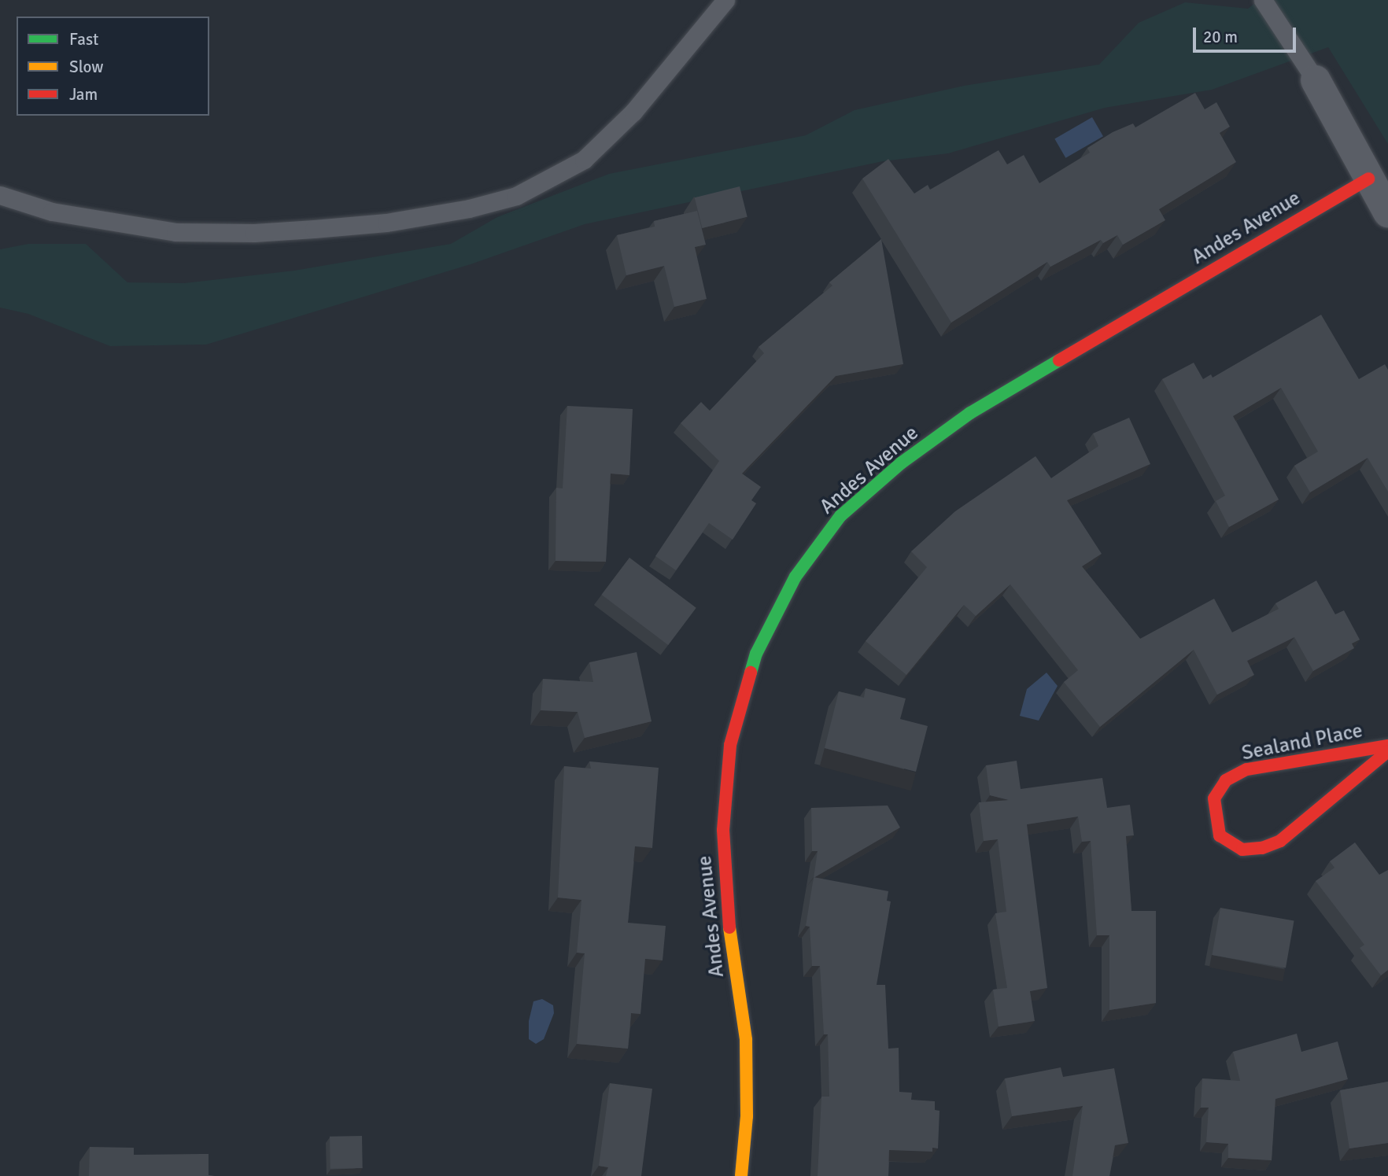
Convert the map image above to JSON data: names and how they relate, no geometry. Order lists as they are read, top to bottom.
{
  "streets": {
    "street": ["Andes Avenue", "Sealand Place"]
  },
  "legend": ["Fast", "Slow", "Jam"],
  "scale_bar": "20 m"
}
